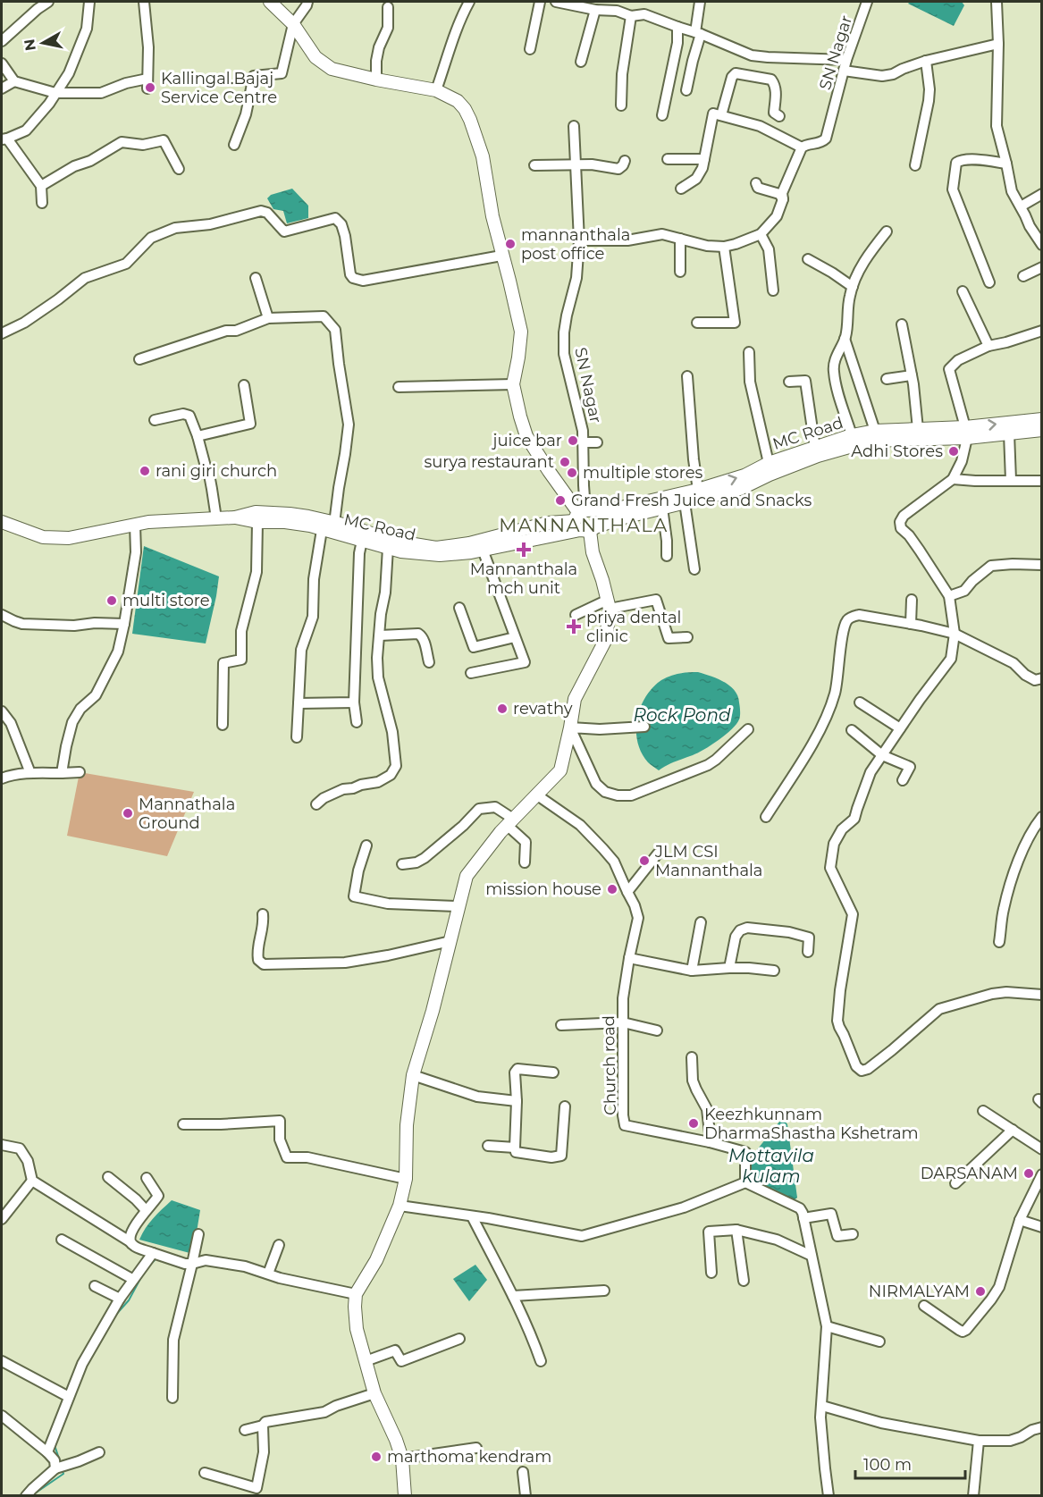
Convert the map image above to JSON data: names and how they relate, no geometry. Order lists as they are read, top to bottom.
{
  "streets": {
    "main road": ["MC Road"],
    "street": ["SN Nagar", "Church road"]
  },
  "crossings": [
    ["SN Nagar", "MC Road"]
  ],
  "districts": ["MANNANTHALA"],
  "water": ["Rock Pond", "Mottavila kulam"],
  "places": {
    "other": [
      "Kallingal.Bajaj Service Centre",
      "mannanthala post office",
      "juice bar",
      "Adhi Stores",
      "surya restaurant",
      "rani giri church",
      "multiple stores",
      "Grand Fresh Juice and Snacks",
      "multi store",
      "revathy",
      "Mannathala Ground",
      "JLM CSI Mannanthala",
      "mission house",
      "Keezhkunnam DharmaShastha Kshetram",
      "DARSANAM",
      "NIRMALYAM",
      "marthoma kendram"
    ],
    "health": ["Mannanthala mch unit", "priya dental clinic"]
  },
  "scale_bar": "100 m",
  "north": "left"
}
